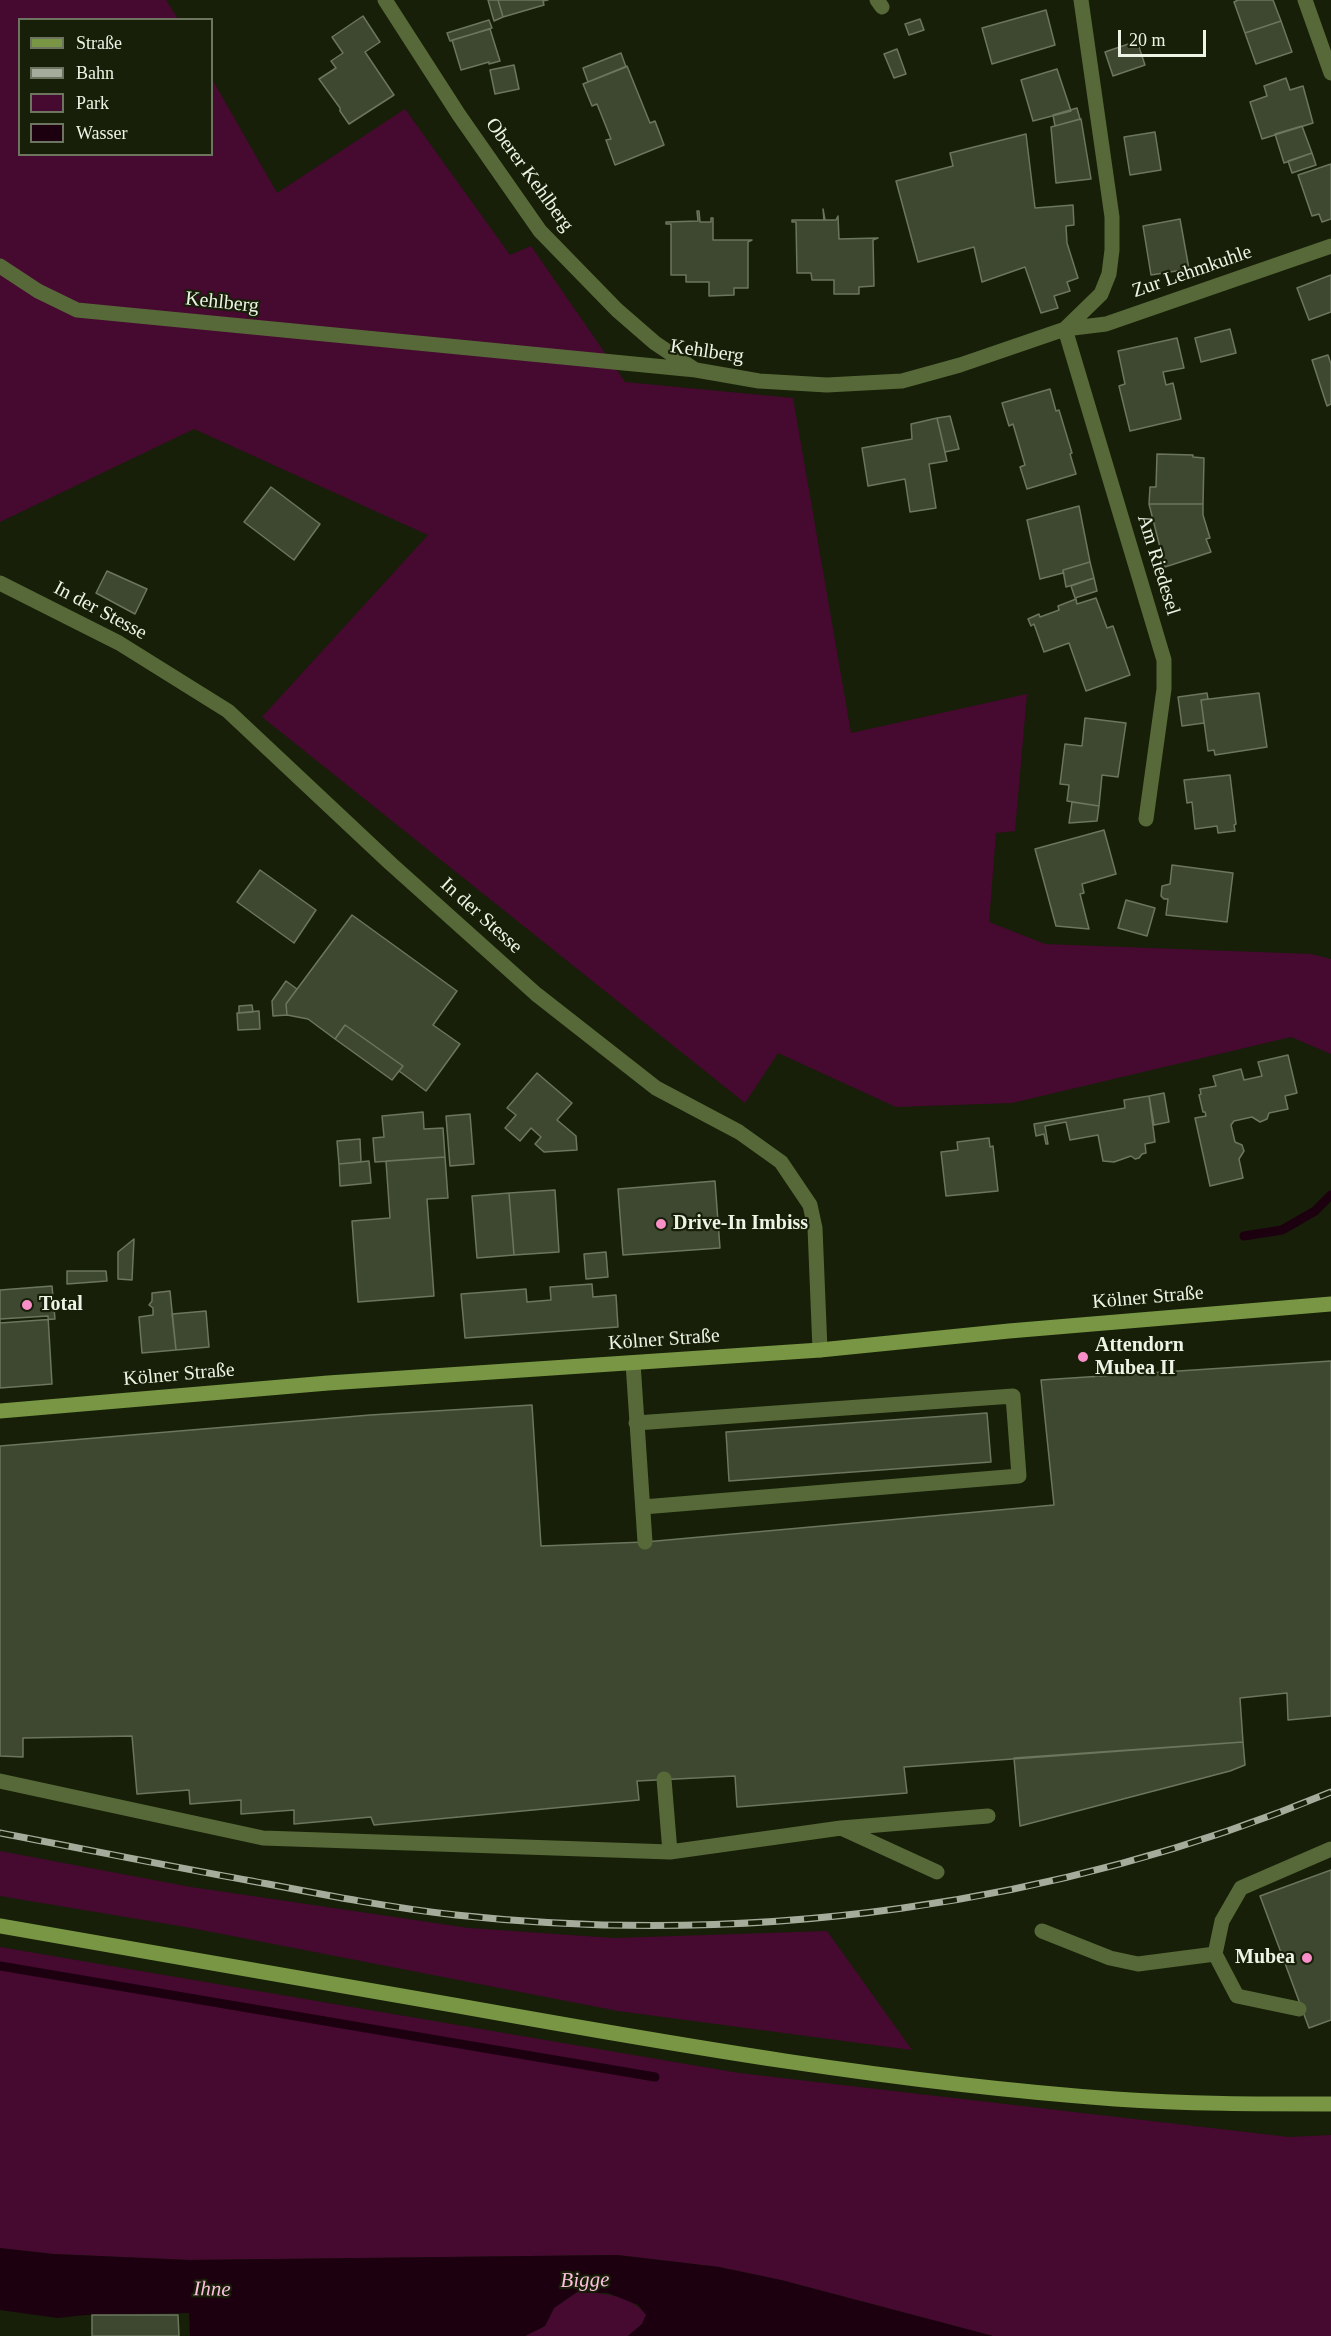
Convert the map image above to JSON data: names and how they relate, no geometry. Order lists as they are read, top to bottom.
{
  "streets": {
    "street": [
      "Oberer Kehlberg",
      "Zur Lehmkuhle",
      "Kehlberg",
      "Am Riedesel",
      "In der Stesse",
      "Kölner Straße"
    ]
  },
  "crossings": [
    ["Oberer Kehlberg", "Kehlberg"],
    ["Zur Lehmkuhle", "Kehlberg"],
    ["Zur Lehmkuhle", "Am Riedesel"],
    ["Kehlberg", "Am Riedesel"],
    ["In der Stesse", "Kölner Straße"]
  ],
  "water": ["Bigge", "Ihne"],
  "places": [
    "Drive-In Imbiss",
    "Total",
    "Attendorn Mubea II",
    "Mubea"
  ],
  "legend": [
    "Straße",
    "Bahn",
    "Park",
    "Wasser"
  ],
  "scale_bar": "20 m"
}
